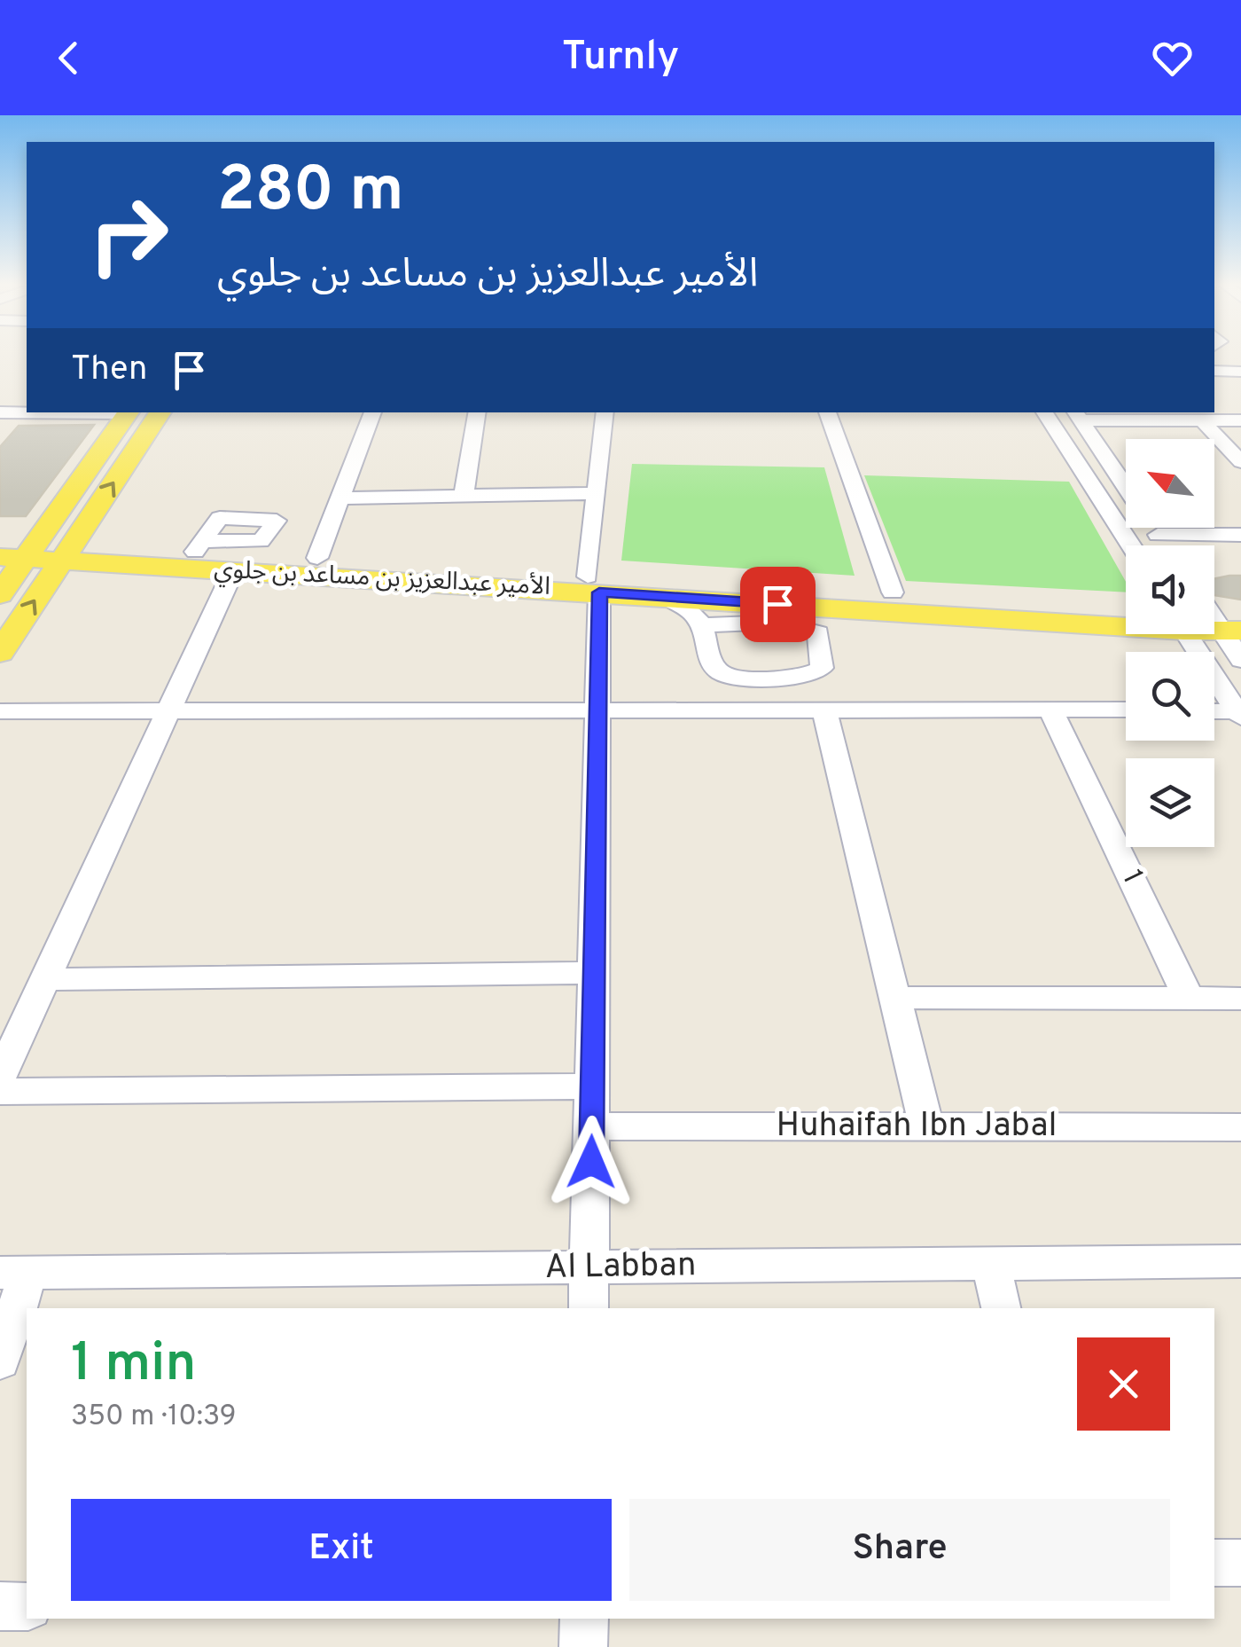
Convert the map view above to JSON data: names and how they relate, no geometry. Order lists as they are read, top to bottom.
{
  "streets": {
    "main road": ["الأمير عبدالعزيز بن مساعد بن جلوي"],
    "street": ["1", "Huhaifah Ibn Jabal", "Al Labban"]
  },
  "north": "top left",
  "page": {
    "header": "Turnly",
    "turn": ["280 m", "الأمير عبدالعزيز بن مساعد بن جلوي"],
    "then": "Then",
    "heading": ["1 min", "350 m · 10:39"],
    "buttons": ["Exit", "Share"]
  }
}
